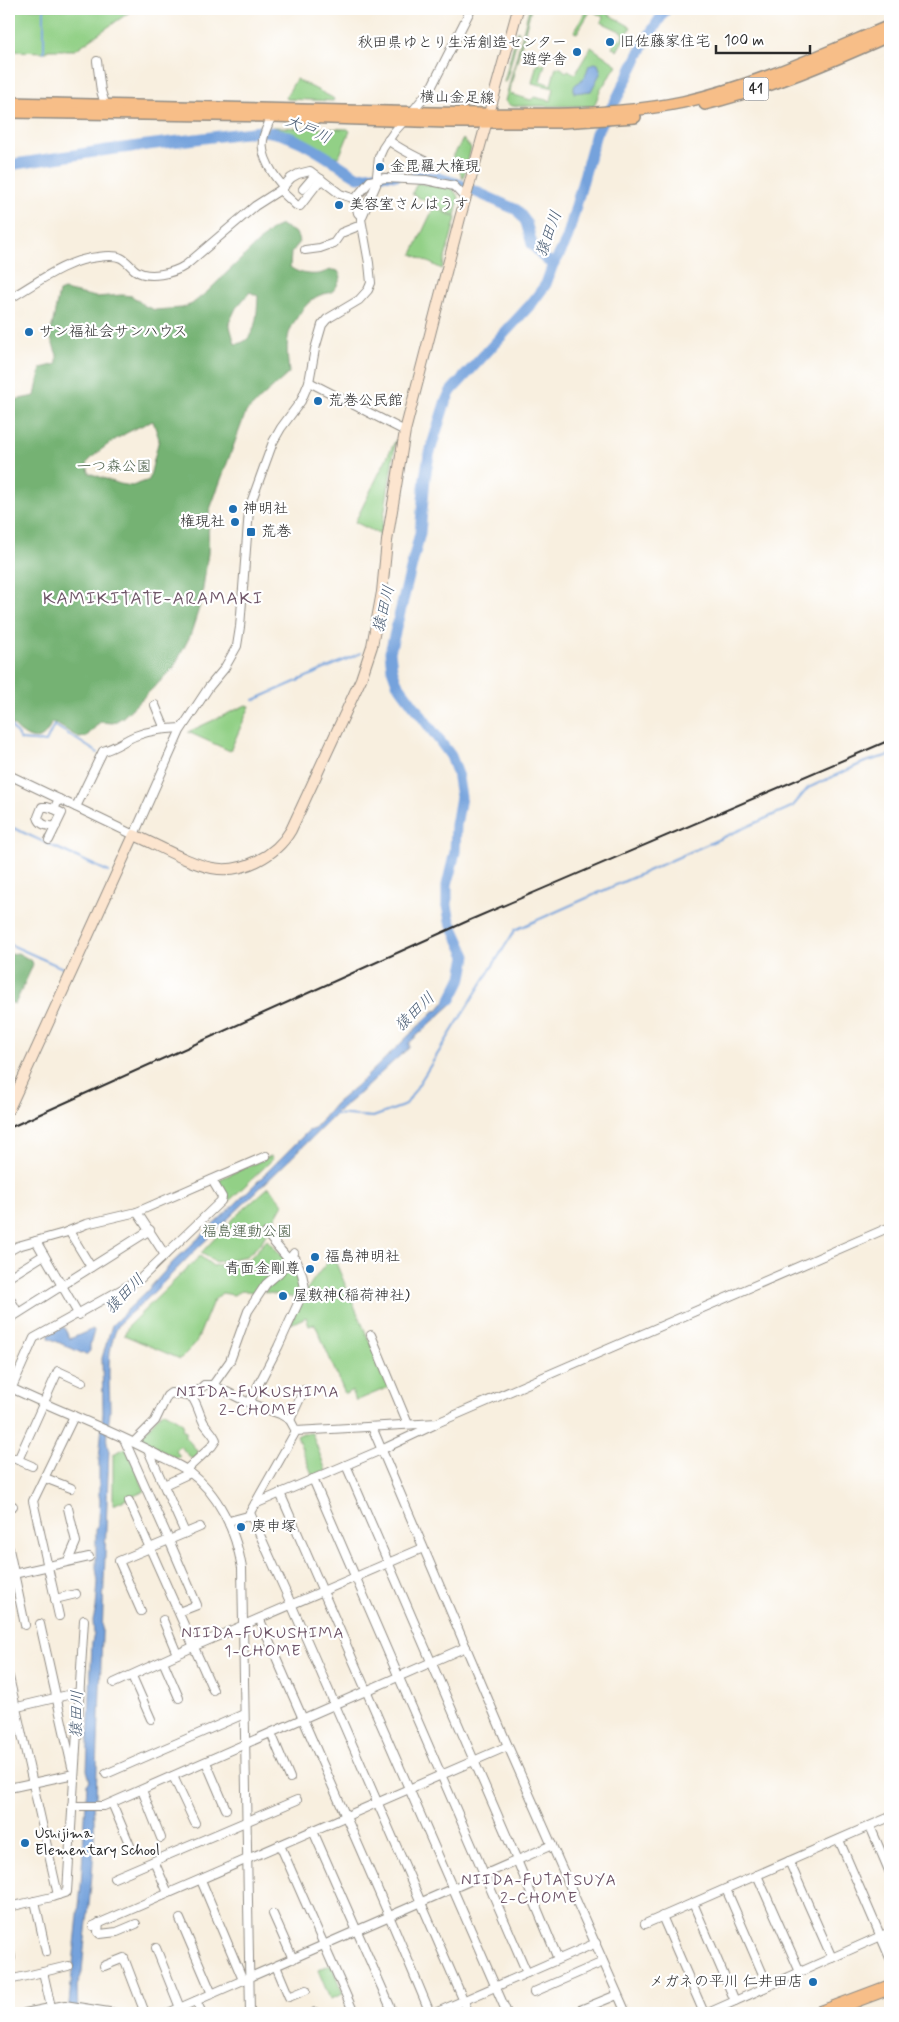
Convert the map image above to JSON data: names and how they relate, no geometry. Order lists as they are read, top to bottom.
{
  "streets": {
    "main road": ["41", "横山金足線"]
  },
  "districts": [
    "KAMIKITATE-ARAMAKI",
    "NIIDA-FUKUSHIMA 2-CHOME",
    "NIIDA-FUKUSHIMA 1-CHOME",
    "NIIDA-FUTATSUYA 2-CHOME"
  ],
  "water": ["大戸川", "猿田川"],
  "parks": ["一つ森公園", "福島運動公園"],
  "places": {
    "other": [
      "旧佐藤家住宅",
      "秋田県ゆとり生活創造センター 遊学舎",
      "金毘羅大権現",
      "美容室さんはうす",
      "サン福祉会サンハウス",
      "荒巻公民館",
      "神明社",
      "権現社",
      "福島神明社",
      "青面金剛尊",
      "屋敷神(稲荷神社)",
      "庚申塚",
      "Ushijima Elementary School",
      "メガネの平川 仁井田店"
    ],
    "transit": ["荒巻"]
  },
  "scale_bar": "100 m"
}
